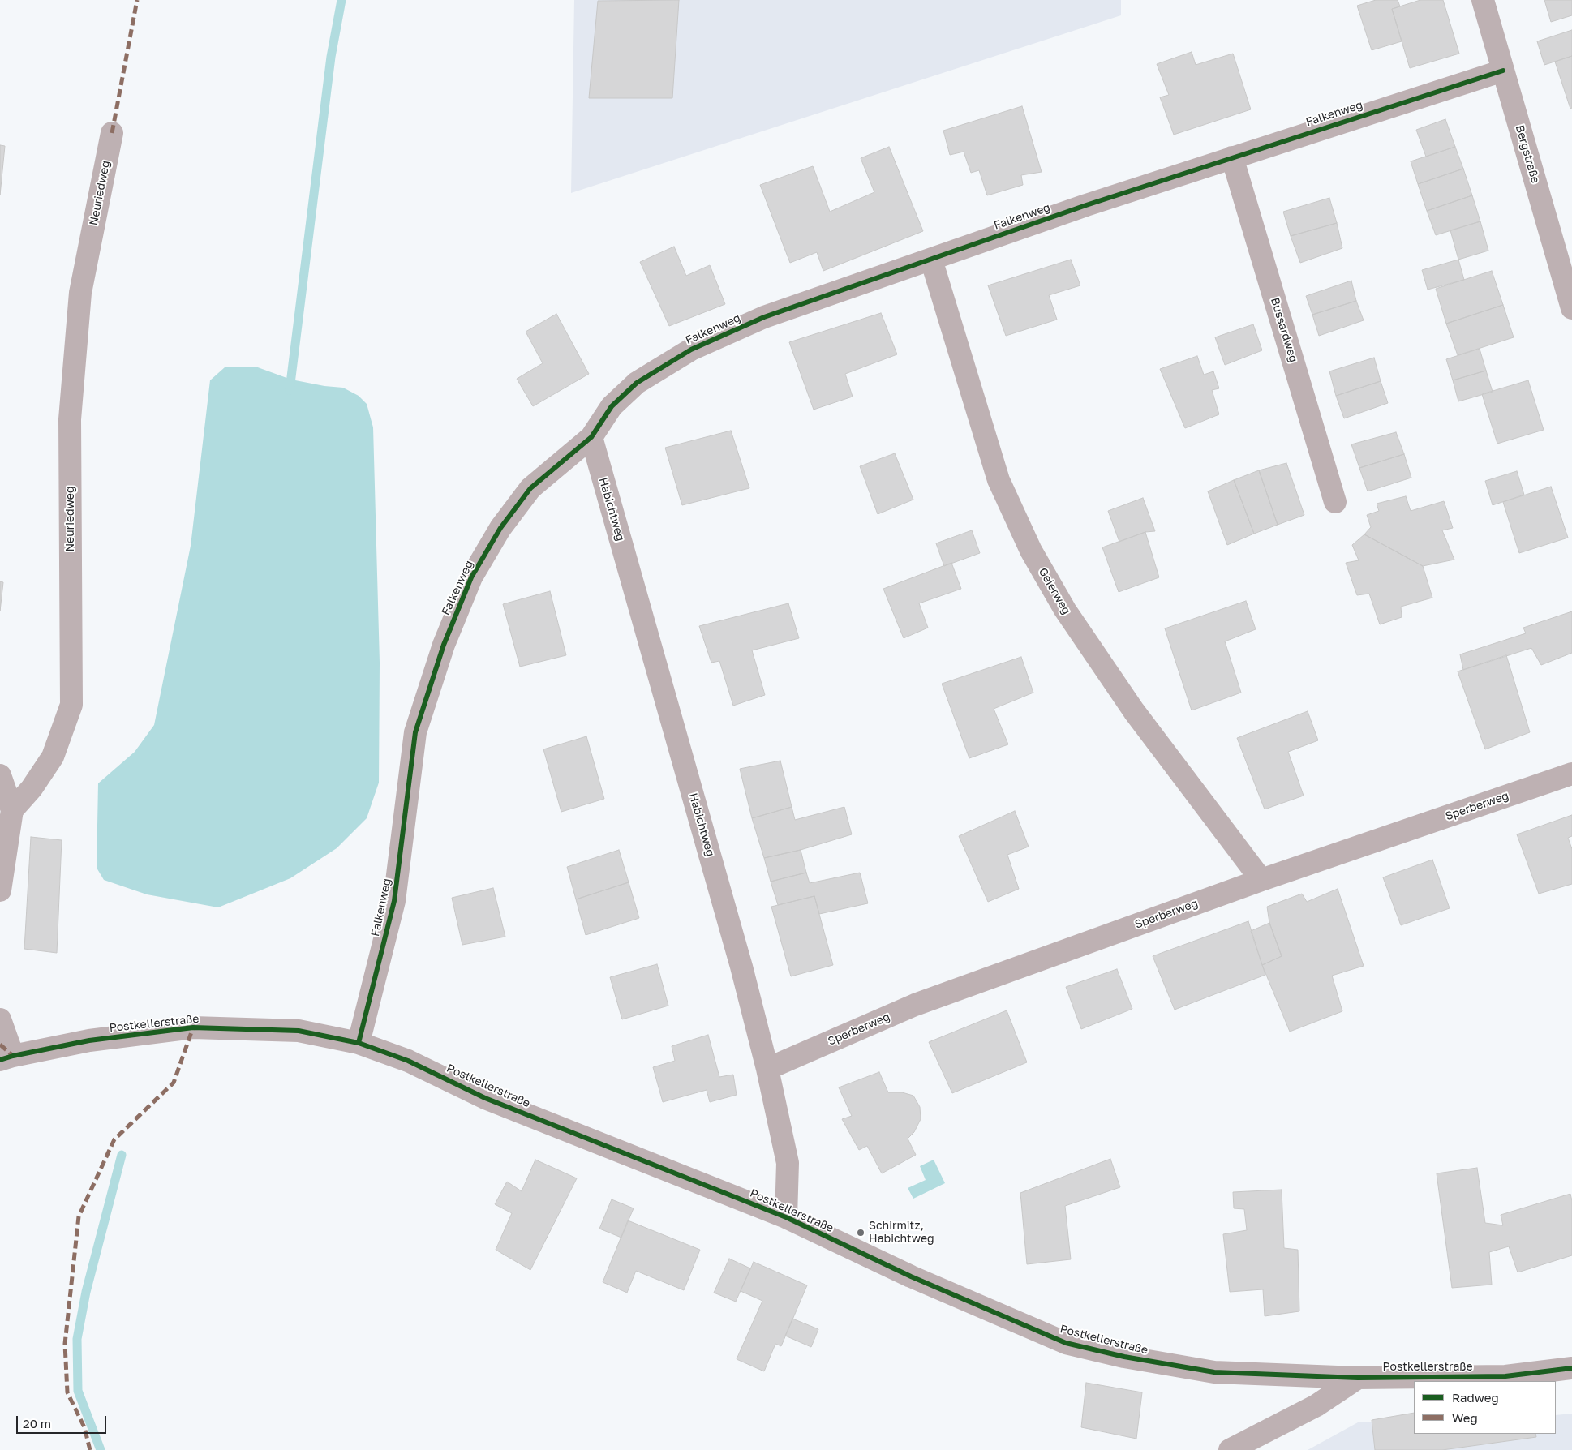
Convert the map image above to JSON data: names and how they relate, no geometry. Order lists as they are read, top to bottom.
{
  "streets": {
    "street": [
      "Falkenweg",
      "Bergstraße",
      "Neuriedweg",
      "Bussardweg",
      "Habichtweg",
      "Geierweg",
      "Sperberweg",
      "Postkellerstraße"
    ]
  },
  "crossings": [
    ["Falkenweg", "Bergstraße"],
    ["Falkenweg", "Bussardweg"],
    ["Falkenweg", "Habichtweg"],
    ["Falkenweg", "Geierweg"],
    ["Falkenweg", "Postkellerstraße"],
    ["Habichtweg", "Sperberweg"],
    ["Habichtweg", "Postkellerstraße"],
    ["Geierweg", "Sperberweg"]
  ],
  "places": ["Schirmitz, Habichtweg"],
  "legend": ["Radweg", "Weg"],
  "scale_bar": "20 m"
}
